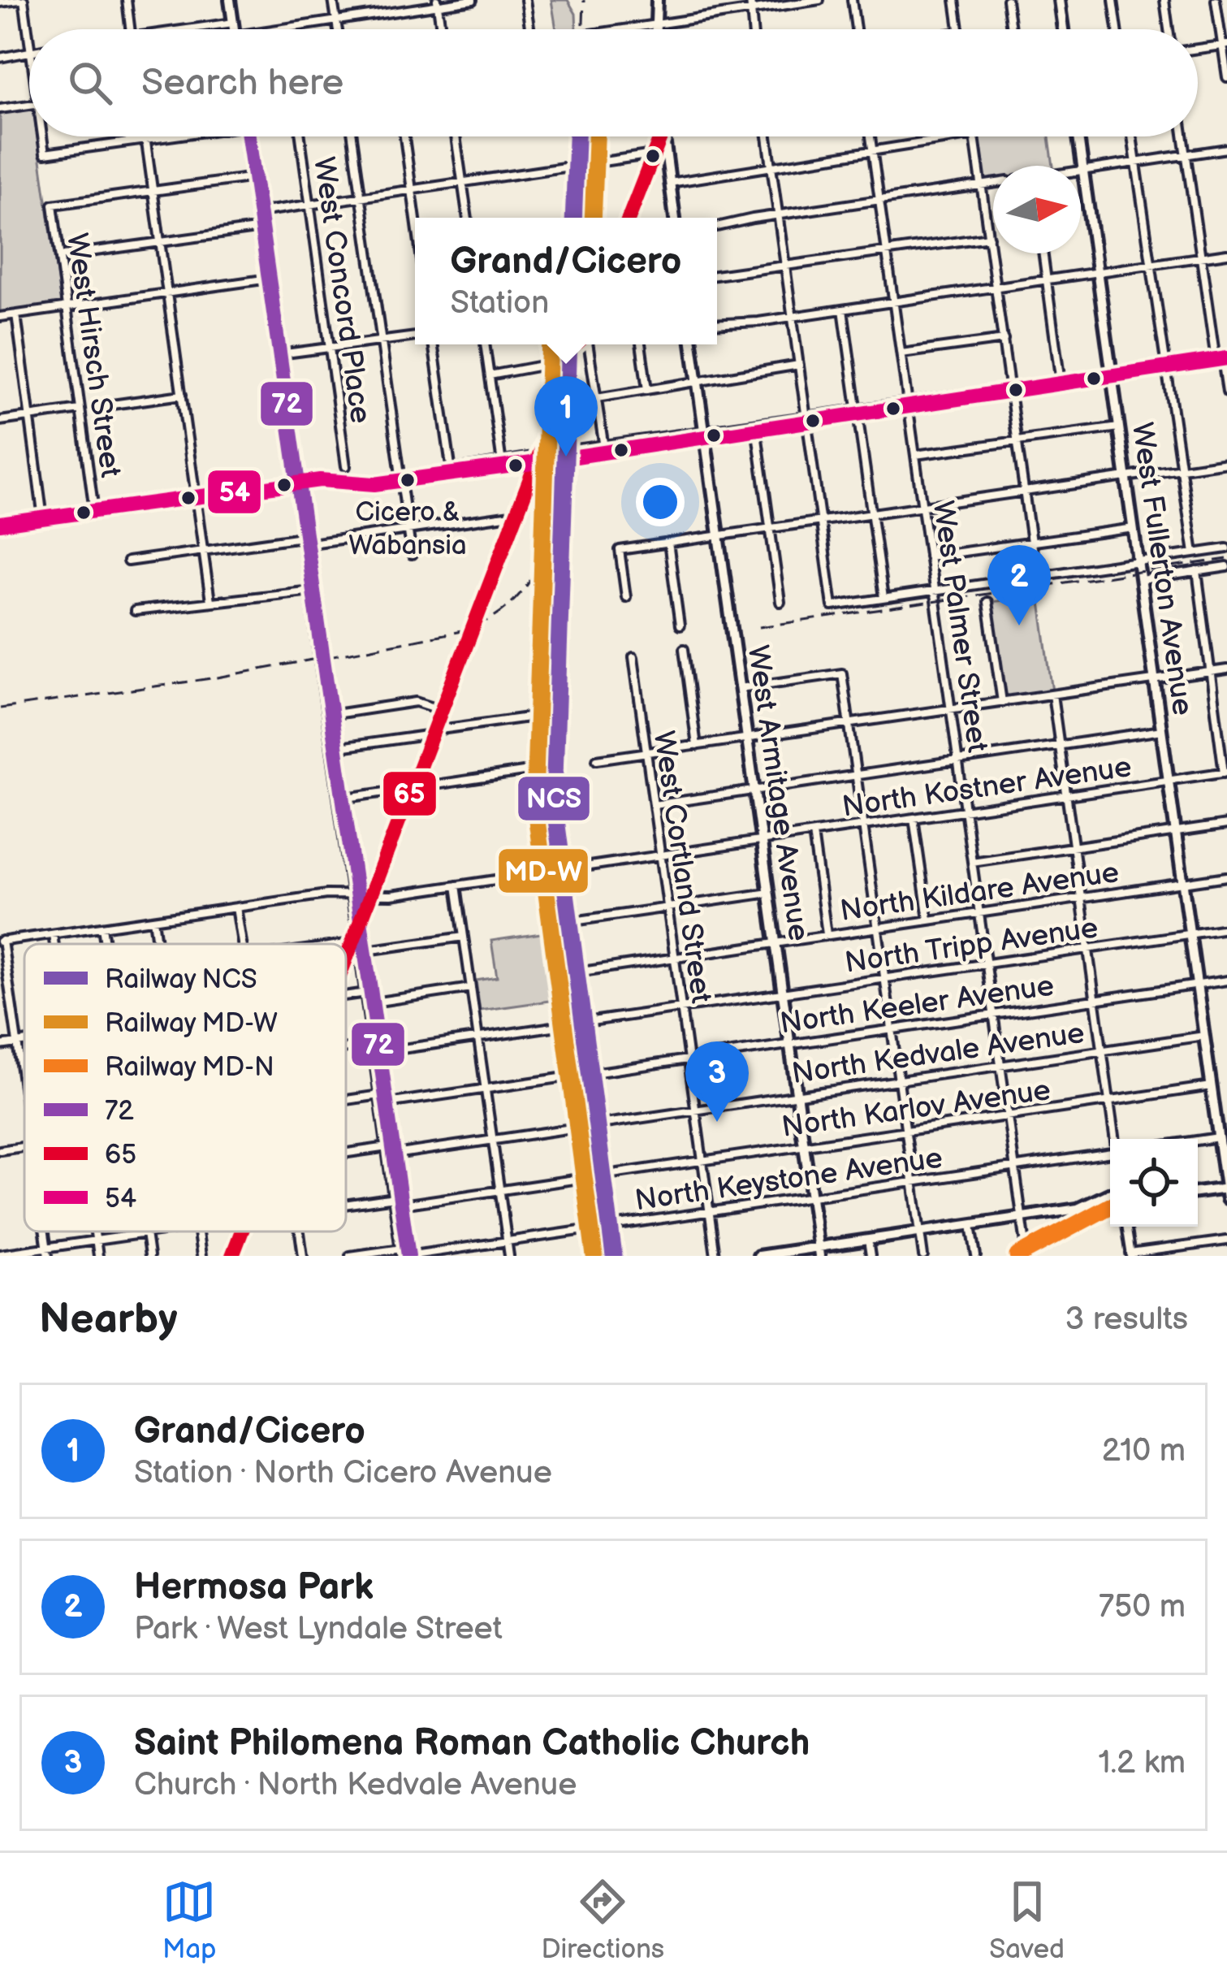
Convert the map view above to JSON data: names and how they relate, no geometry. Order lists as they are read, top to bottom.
{
  "streets": {
    "main road": ["West Fullerton Avenue", "West Armitage Avenue"],
    "street": [
      "West Concord Place",
      "West Hirsch Street",
      "West Palmer Street",
      "North Kostner Avenue",
      "West Cortland Street",
      "North Kildare Avenue",
      "North Tripp Avenue",
      "North Keeler Avenue",
      "North Kedvale Avenue",
      "North Karlov Avenue",
      "North Keystone Avenue"
    ]
  },
  "crossings": [
    ["West Fullerton Avenue", "North Kostner Avenue"],
    ["West Fullerton Avenue", "North Kildare Avenue"],
    ["West Fullerton Avenue", "North Tripp Avenue"],
    ["West Fullerton Avenue", "North Keeler Avenue"],
    ["West Fullerton Avenue", "North Kedvale Avenue"],
    ["West Fullerton Avenue", "North Karlov Avenue"],
    ["West Palmer Street", "North Kostner Avenue"],
    ["West Palmer Street", "North Kildare Avenue"],
    ["West Palmer Street", "North Tripp Avenue"],
    ["West Palmer Street", "North Keeler Avenue"],
    ["West Palmer Street", "North Kedvale Avenue"],
    ["West Palmer Street", "North Karlov Avenue"],
    ["West Palmer Street", "North Keystone Avenue"],
    ["North Kostner Avenue", "West Armitage Avenue"],
    ["North Kostner Avenue", "West Cortland Street"],
    ["West Armitage Avenue", "North Kildare Avenue"],
    ["West Armitage Avenue", "North Tripp Avenue"],
    ["West Armitage Avenue", "North Keeler Avenue"],
    ["West Armitage Avenue", "North Kedvale Avenue"],
    ["West Armitage Avenue", "North Karlov Avenue"],
    ["West Armitage Avenue", "North Keystone Avenue"],
    ["West Cortland Street", "North Kildare Avenue"],
    ["West Cortland Street", "North Tripp Avenue"],
    ["West Cortland Street", "North Keeler Avenue"],
    ["West Cortland Street", "North Kedvale Avenue"],
    ["West Cortland Street", "North Karlov Avenue"],
    ["West Cortland Street", "North Keystone Avenue"]
  ],
  "places": ["Cicero & Wabansia"],
  "lines": [
    "rail line NCS",
    "rail line MD-W",
    "transit line 72",
    "transit line 65",
    "transit line 54",
    "rail line MD-N"
  ],
  "legend": [
    "Railway NCS",
    "Railway MD-W",
    "Railway MD-N",
    "72",
    "65",
    "54"
  ],
  "north": "right",
  "page": {
    "search": "Search here",
    "popup": ["Grand/Cicero", "Station"],
    "pins": ["1", "2", "3"],
    "heading": ["Nearby", "3 results"],
    "list": [
      {
        "mark": "1",
        "name": "Grand/Cicero",
        "note": "Station · North Cicero Avenue",
        "value": "210 m"
      },
      {
        "mark": "2",
        "name": "Hermosa Park",
        "note": "Park · West Lyndale Street",
        "value": "750 m"
      },
      {
        "mark": "3",
        "name": "Saint Philomena Roman Catholic Church",
        "note": "Church · North Kedvale Avenue",
        "value": "1.2 km"
      }
    ],
    "nav": ["Map", "Directions", "Saved"]
  }
}
